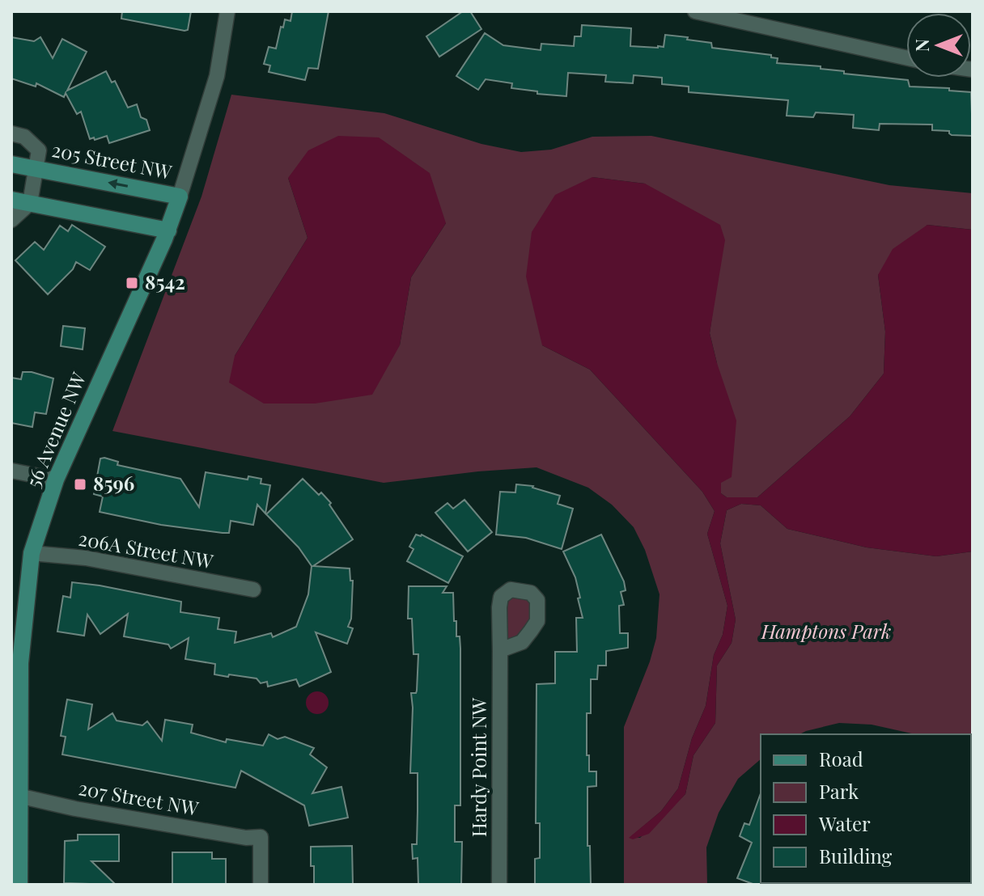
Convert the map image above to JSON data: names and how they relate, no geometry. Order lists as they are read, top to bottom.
{
  "streets": {
    "street": [
      "205 Street NW",
      "56 Avenue NW",
      "206A Street NW",
      "Hardy Point NW",
      "207 Street NW"
    ]
  },
  "crossings": [
    ["205 Street NW", "56 Avenue NW"],
    ["56 Avenue NW", "206A Street NW"],
    ["56 Avenue NW", "207 Street NW"]
  ],
  "parks": ["Hamptons Park"],
  "places": {
    "transit": ["8542", "8596"]
  },
  "legend": [
    "Road",
    "Park",
    "Water",
    "Building"
  ],
  "north": "left"
}
